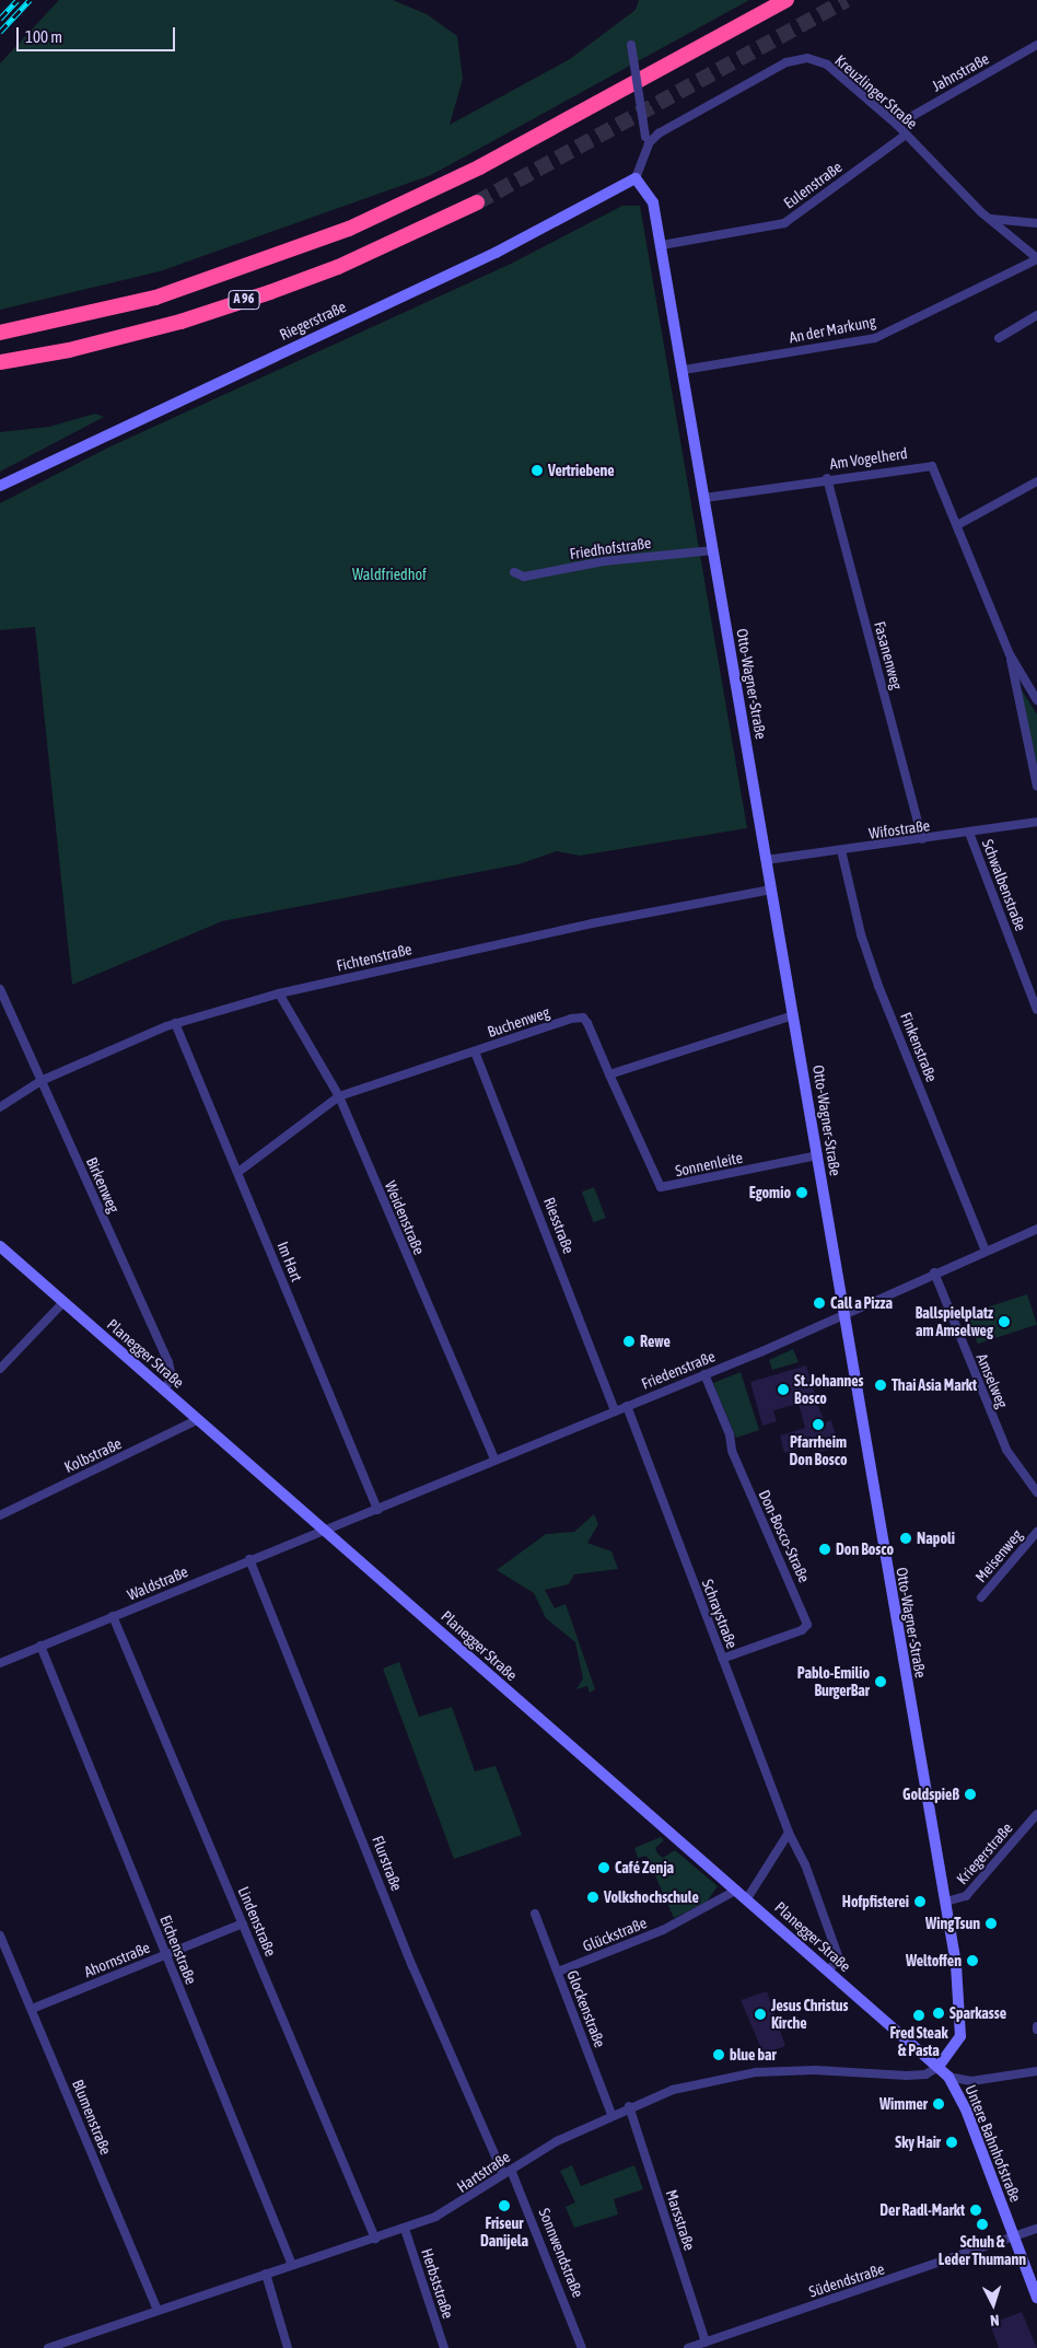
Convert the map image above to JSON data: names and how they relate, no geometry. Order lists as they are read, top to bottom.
{
  "streets": {
    "highway": ["A 96"],
    "street": [
      "Jahnstraße",
      "Kreuzlinger Straße",
      "Eulenstraße",
      "Riegerstraße",
      "An der Markung",
      "Am Vogelherd",
      "Friedhofstraße",
      "Fasanenweg",
      "Otto-Wagner-Straße",
      "Wifostraße",
      "Schwalbenstraße",
      "Fichtenstraße",
      "Buchenweg",
      "Finkenstraße",
      "Sonnenleite",
      "Birkenweg",
      "Weidenstraße",
      "Riesstraße",
      "Im Hart",
      "Planegger Straße",
      "Friedenstraße",
      "Amselweg",
      "Kolbstraße",
      "Don-Bosco-Straße",
      "Meisenweg",
      "Waldstraße",
      "Schraystraße",
      "Kriegerstraße",
      "Flurstraße",
      "Lindenstraße",
      "Glückstraße",
      "Eichenstraße",
      "Ahornstraße",
      "Glockenstraße",
      "Blumenstraße",
      "Untere Bahnhofstraße",
      "Hartstraße",
      "Marsstraße",
      "Sonnwendstraße",
      "Südendstraße",
      "Herbststraße"
    ]
  },
  "crossings": [
    ["Jahnstraße", "Kreuzlinger Straße"],
    ["Kreuzlinger Straße", "Eulenstraße"],
    ["Kreuzlinger Straße", "An der Markung"],
    ["Eulenstraße", "Otto-Wagner-Straße"],
    ["Riegerstraße", "Otto-Wagner-Straße"],
    ["An der Markung", "Otto-Wagner-Straße"],
    ["Am Vogelherd", "Fasanenweg"],
    ["Am Vogelherd", "Otto-Wagner-Straße"],
    ["Friedhofstraße", "Otto-Wagner-Straße"],
    ["Fasanenweg", "Wifostraße"],
    ["Otto-Wagner-Straße", "Wifostraße"],
    ["Otto-Wagner-Straße", "Fichtenstraße"],
    ["Otto-Wagner-Straße", "Sonnenleite"],
    ["Otto-Wagner-Straße", "Planegger Straße"],
    ["Otto-Wagner-Straße", "Friedenstraße"],
    ["Otto-Wagner-Straße", "Kriegerstraße"],
    ["Otto-Wagner-Straße", "Untere Bahnhofstraße"],
    ["Otto-Wagner-Straße", "Hartstraße"],
    ["Wifostraße", "Schwalbenstraße"],
    ["Wifostraße", "Finkenstraße"],
    ["Fichtenstraße", "Birkenweg"],
    ["Fichtenstraße", "Weidenstraße"],
    ["Fichtenstraße", "Im Hart"],
    ["Buchenweg", "Sonnenleite"],
    ["Buchenweg", "Weidenstraße"],
    ["Buchenweg", "Riesstraße"],
    ["Buchenweg", "Im Hart"],
    ["Finkenstraße", "Friedenstraße"],
    ["Birkenweg", "Planegger Straße"],
    ["Weidenstraße", "Friedenstraße"],
    ["Riesstraße", "Friedenstraße"],
    ["Im Hart", "Friedenstraße"],
    ["Planegger Straße", "Friedenstraße"],
    ["Planegger Straße", "Kolbstraße"],
    ["Planegger Straße", "Waldstraße"],
    ["Planegger Straße", "Schraystraße"],
    ["Planegger Straße", "Glückstraße"],
    ["Planegger Straße", "Untere Bahnhofstraße"],
    ["Planegger Straße", "Hartstraße"],
    ["Friedenstraße", "Amselweg"],
    ["Friedenstraße", "Don-Bosco-Straße"],
    ["Friedenstraße", "Waldstraße"],
    ["Friedenstraße", "Schraystraße"],
    ["Don-Bosco-Straße", "Schraystraße"],
    ["Waldstraße", "Flurstraße"],
    ["Waldstraße", "Lindenstraße"],
    ["Waldstraße", "Eichenstraße"],
    ["Flurstraße", "Hartstraße"],
    ["Flurstraße", "Sonnwendstraße"],
    ["Lindenstraße", "Ahornstraße"],
    ["Lindenstraße", "Hartstraße"],
    ["Glückstraße", "Glockenstraße"],
    ["Eichenstraße", "Ahornstraße"],
    ["Eichenstraße", "Hartstraße"],
    ["Ahornstraße", "Blumenstraße"],
    ["Glockenstraße", "Hartstraße"],
    ["Blumenstraße", "Hartstraße"],
    ["Untere Bahnhofstraße", "Hartstraße"],
    ["Untere Bahnhofstraße", "Südendstraße"],
    ["Hartstraße", "Marsstraße"],
    ["Hartstraße", "Sonnwendstraße"],
    ["Hartstraße", "Herbststraße"],
    ["Marsstraße", "Südendstraße"]
  ],
  "parks": ["Waldfriedhof"],
  "places": [
    "Vertriebene",
    "Egomio",
    "Call a Pizza",
    "Ballspielplatz am Amselweg",
    "Rewe",
    "Thai Asia Markt",
    "St. Johannes Bosco",
    "Pfarrheim Don Bosco",
    "Napoli",
    "Don Bosco",
    "Pablo-Emilio BurgerBar",
    "Goldspieß",
    "Café Zenja",
    "Volkshochschule",
    "Hofpfisterei",
    "WingTsun",
    "Weltoffen",
    "Sparkasse",
    "Jesus Christus Kirche",
    "Fred Steak & Pasta",
    "blue bar",
    "Wimmer",
    "Sky Hair",
    "Friseur Danijela",
    "Der Radl-Markt",
    "Schuh & Leder Thumann"
  ],
  "scale_bar": "100 m",
  "north": "bottom"
}
